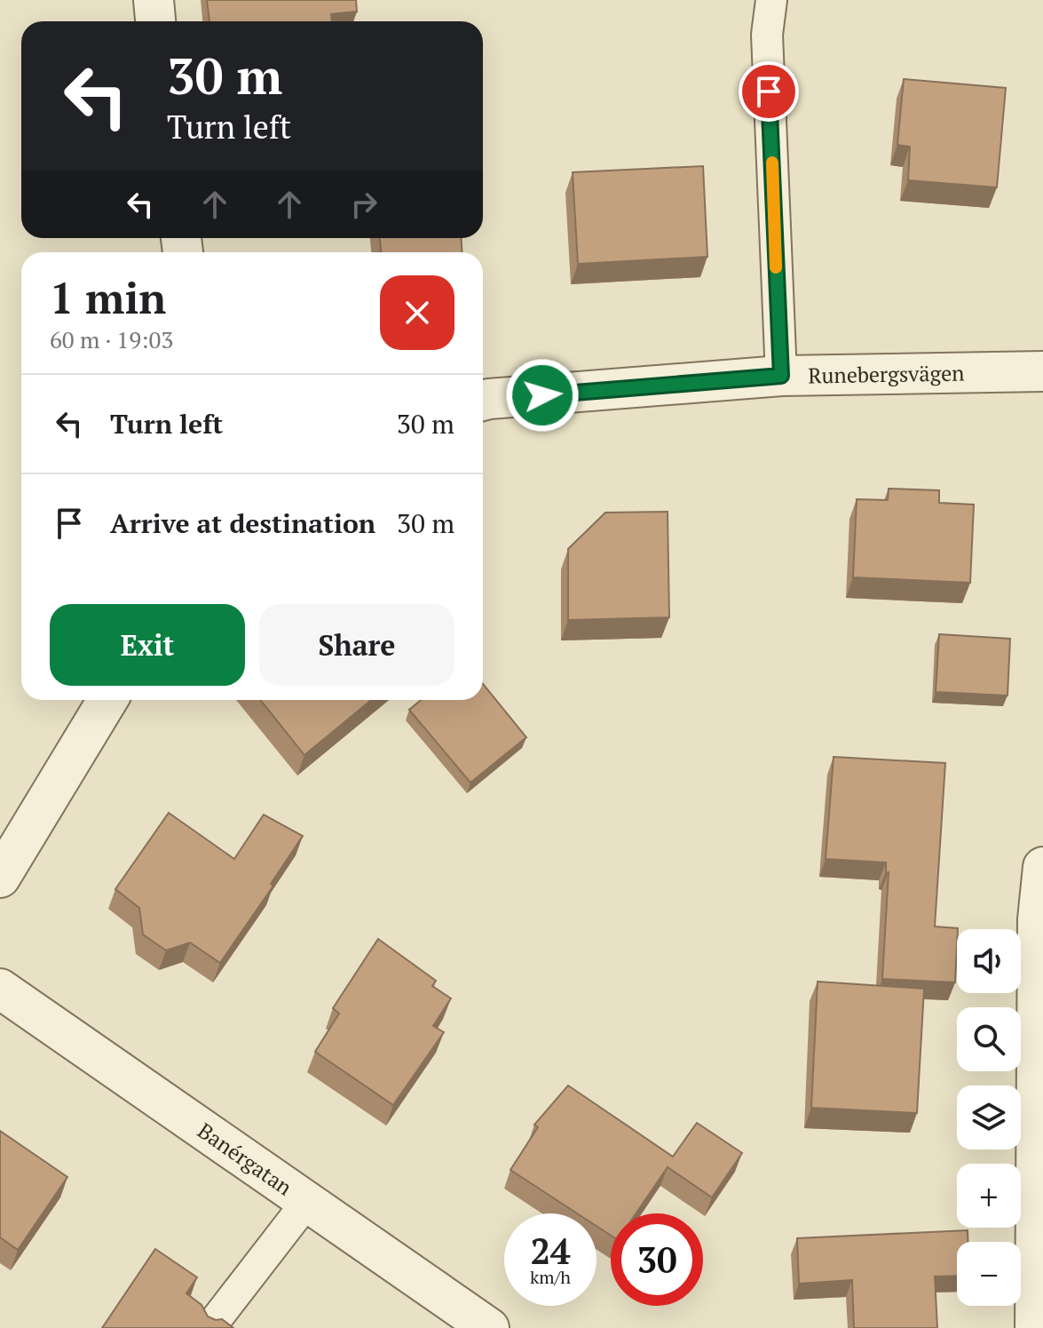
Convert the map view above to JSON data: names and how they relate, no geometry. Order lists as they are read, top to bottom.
{
  "streets": {
    "street": ["Runebergsvägen", "Banérgatan"]
  },
  "page": {
    "turn": ["30 m", "Turn left"],
    "heading": ["1 min", "60 m · 19:03"],
    "list": [
      {
        "name": "Turn left",
        "value": "30 m"
      },
      {
        "name": "Arrive at destination",
        "value": "30 m"
      }
    ],
    "buttons": ["Exit", "Share"],
    "map_buttons": ["+", "−"],
    "speed": "24 km/h",
    "limit": "30"
  }
}
